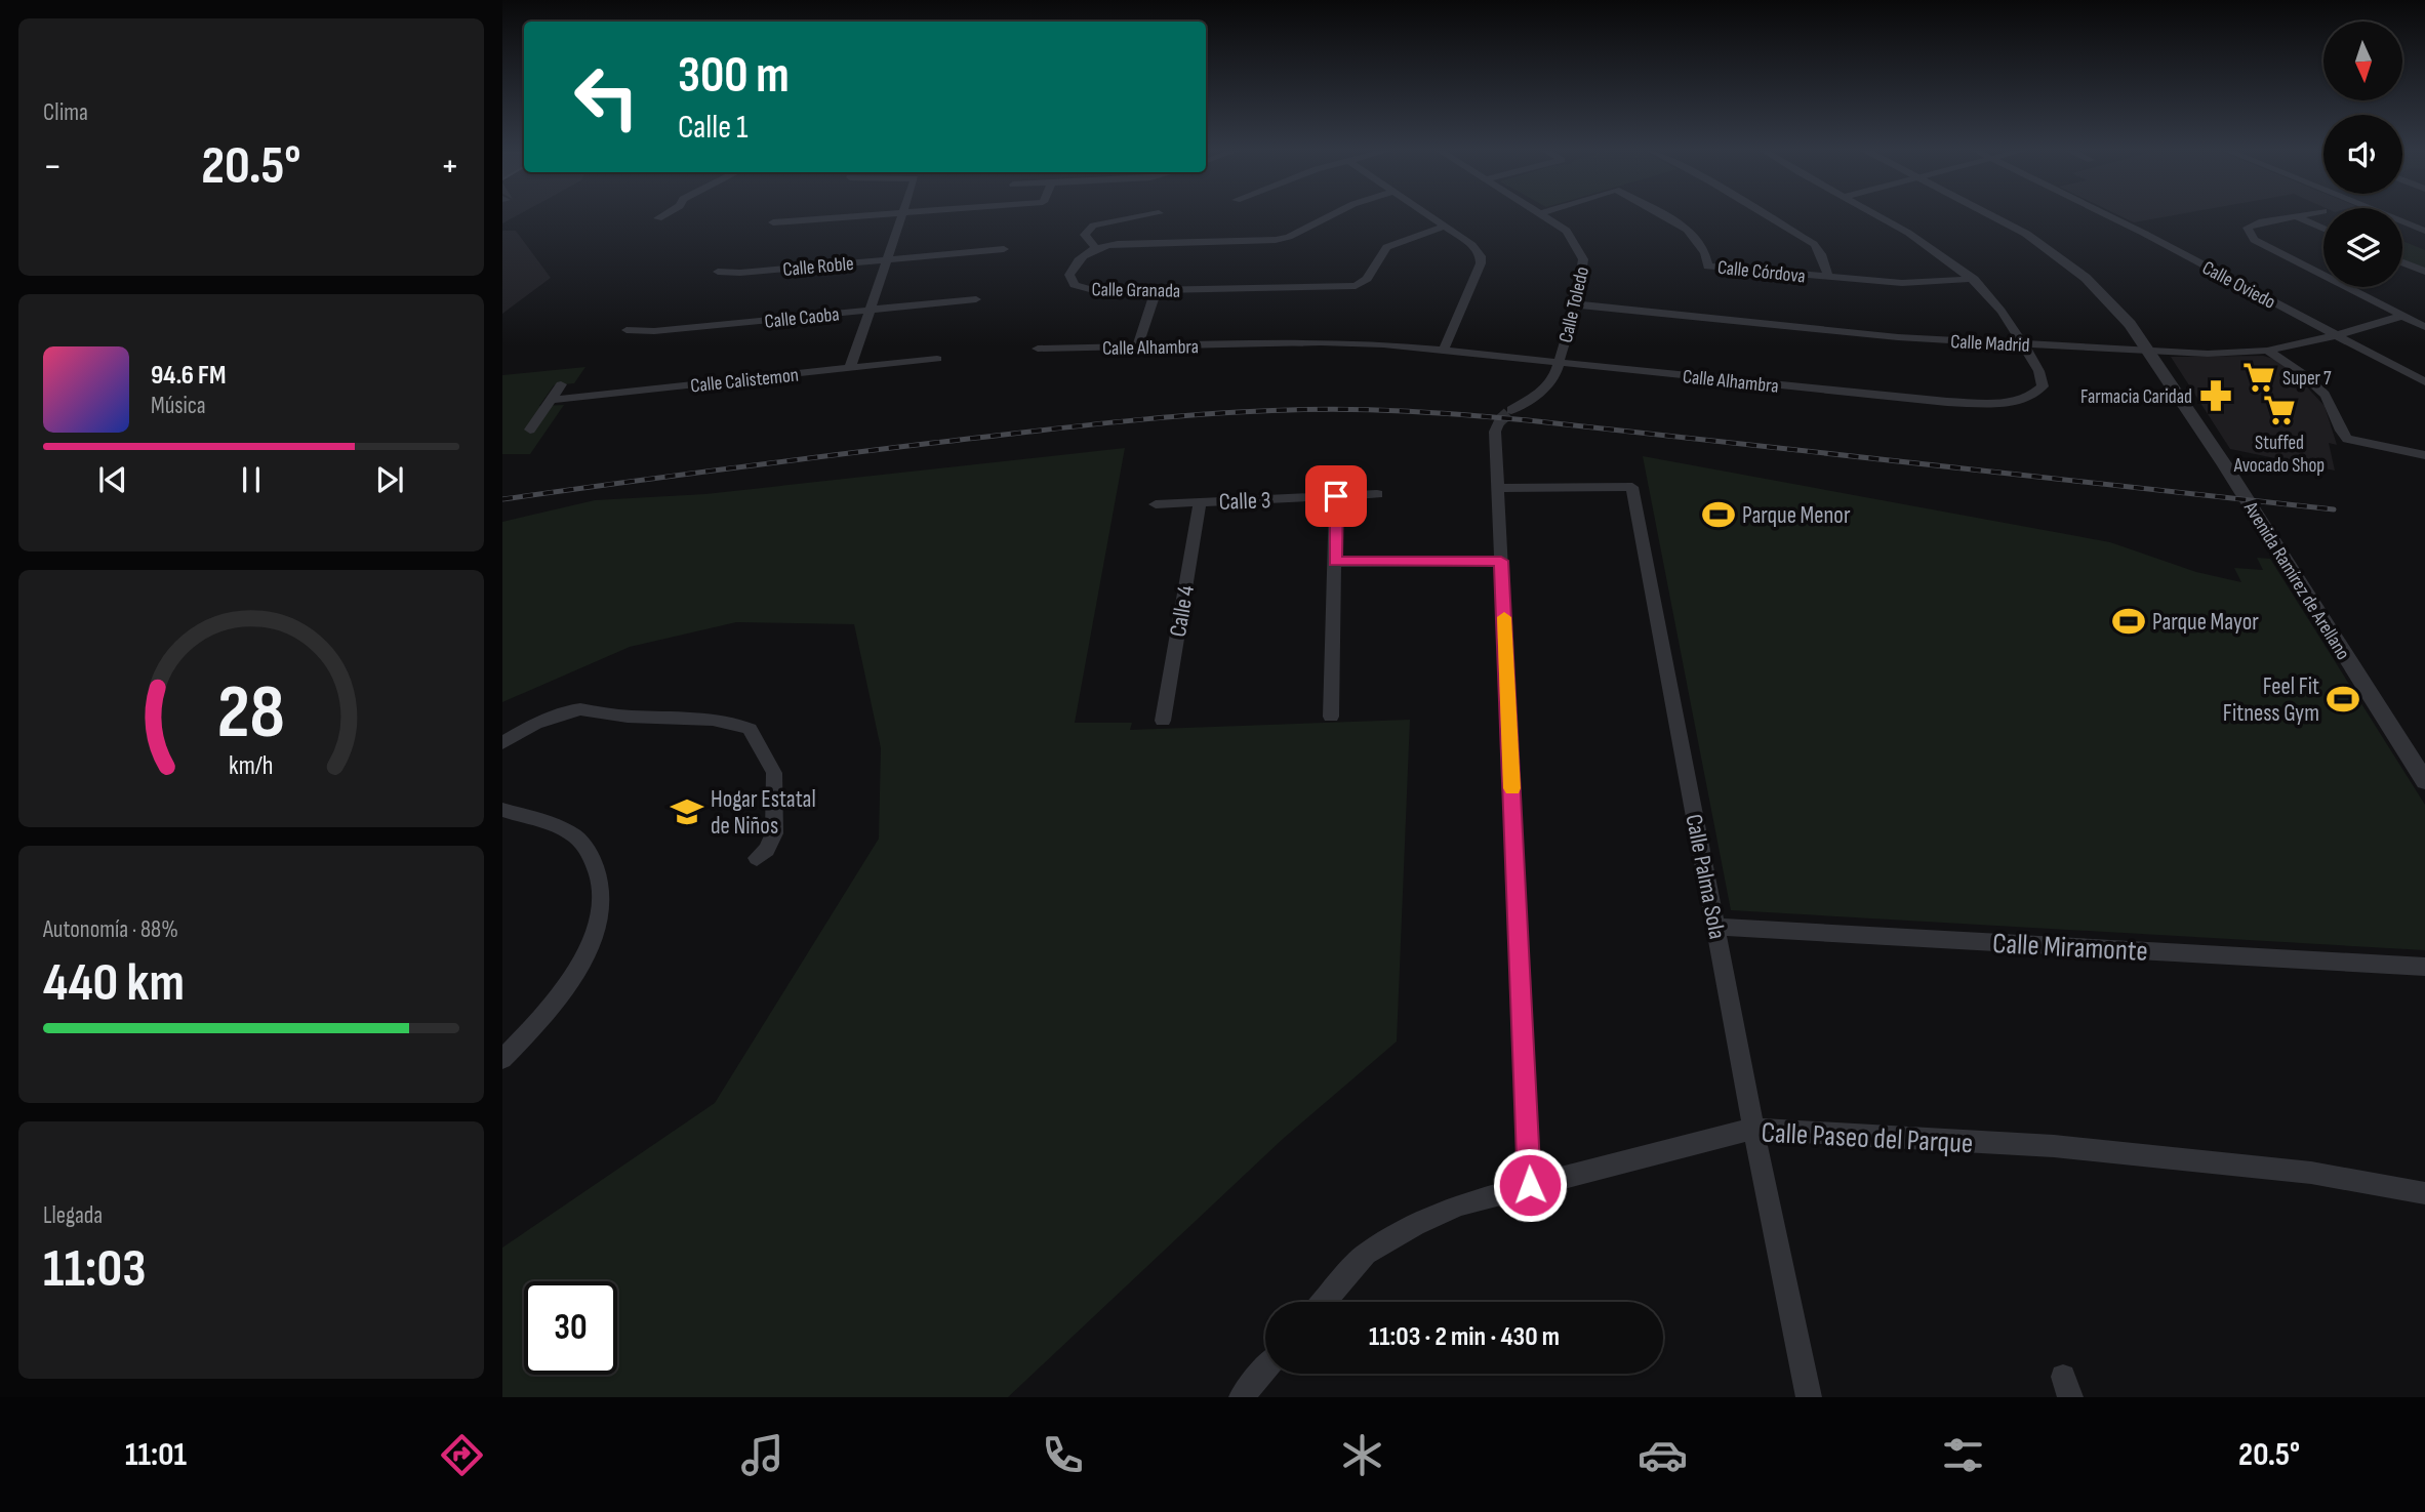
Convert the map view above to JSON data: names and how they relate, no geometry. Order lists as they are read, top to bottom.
{
  "streets": {
    "street": [
      "Calle Roble",
      "Calle Córdova",
      "Calle Oviedo",
      "Calle Granada",
      "Calle Toledo",
      "Calle Caoba",
      "Calle Madrid",
      "Calle Alhambra",
      "Calle Calistemon",
      "Calle 3",
      "Avenida Ramírez de Arellano",
      "Calle 4",
      "Calle Palma Sola",
      "Calle Miramonte",
      "Calle Paseo del Parque"
    ]
  },
  "crossings": [
    ["Calle Córdova", "Calle Alhambra"],
    ["Calle Oviedo", "Calle Madrid"],
    ["Calle Toledo", "Calle Madrid"],
    ["Calle Toledo", "Calle Alhambra"],
    ["Calle Toledo", "Calle Palma Sola"],
    ["Calle Madrid", "Calle Alhambra"],
    ["Calle Madrid", "Avenida Ramírez de Arellano"],
    ["Calle 3", "Calle 4"],
    ["Calle Palma Sola", "Calle Miramonte"],
    ["Calle Palma Sola", "Calle Paseo del Parque"]
  ],
  "places": {
    "supermarket": ["Super 7", "Stuffed Avocado Shop"],
    "pharmacy": ["Farmacia Caridad"],
    "sports": ["Parque Menor", "Parque Mayor", "Feel Fit Fitness Gym"],
    "school or university": ["Hogar Estatal de Niños"]
  },
  "north": "bottom",
  "page": {
    "tile": [
      "Clima",
      ["Autonomía · 88%", "440 km"],
      ["Llegada", "11:03"]
    ],
    "turn": ["300 m", "Calle 1"],
    "heat": ["−", "20.5°", "+"],
    "song": ["94.6 FM", "Música"],
    "limit": "30",
    "trip": "11:03 · 2 min · 430 m",
    "tabs": ["11:01", "20.5°"],
    "gauge": ["28", "km/h"]
  }
}
